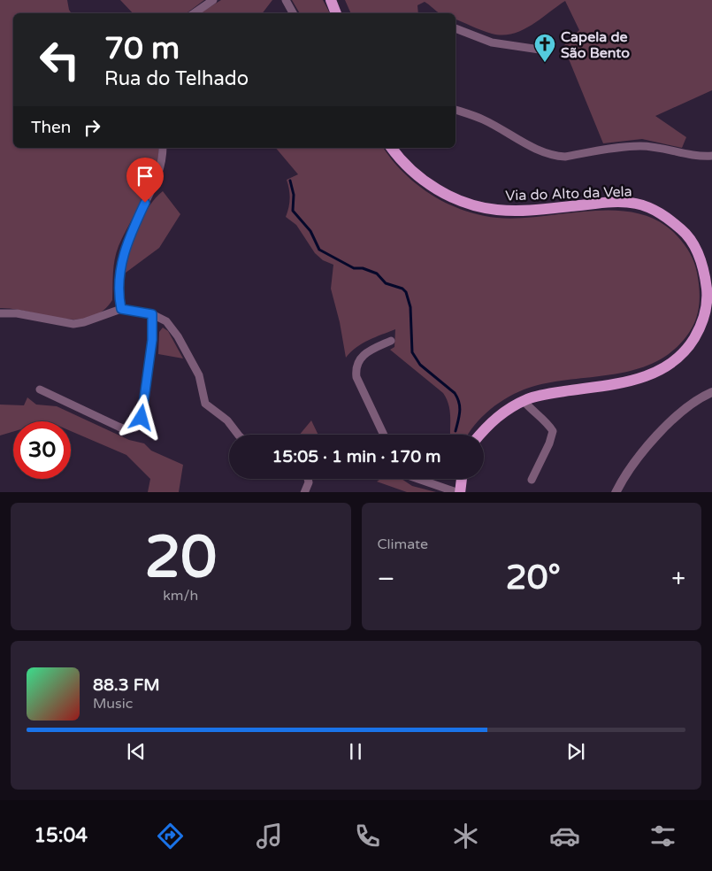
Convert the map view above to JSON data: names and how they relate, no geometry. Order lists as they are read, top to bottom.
{
  "streets": {
    "main road": ["Via do Alto da Vela"]
  },
  "places": {
    "church": ["Capela de São Bento"]
  },
  "page": {
    "turn": ["70 m", "Rua do Telhado"],
    "then": "Then",
    "limit": "30",
    "trip": "15:05 · 1 min · 170 m",
    "tile": [
      ["20", "km/h"],
      "Climate"
    ],
    "heat": ["−", "20°", "+"],
    "song": ["88.3 FM", "Music"],
    "tabs": "15:04"
  }
}
